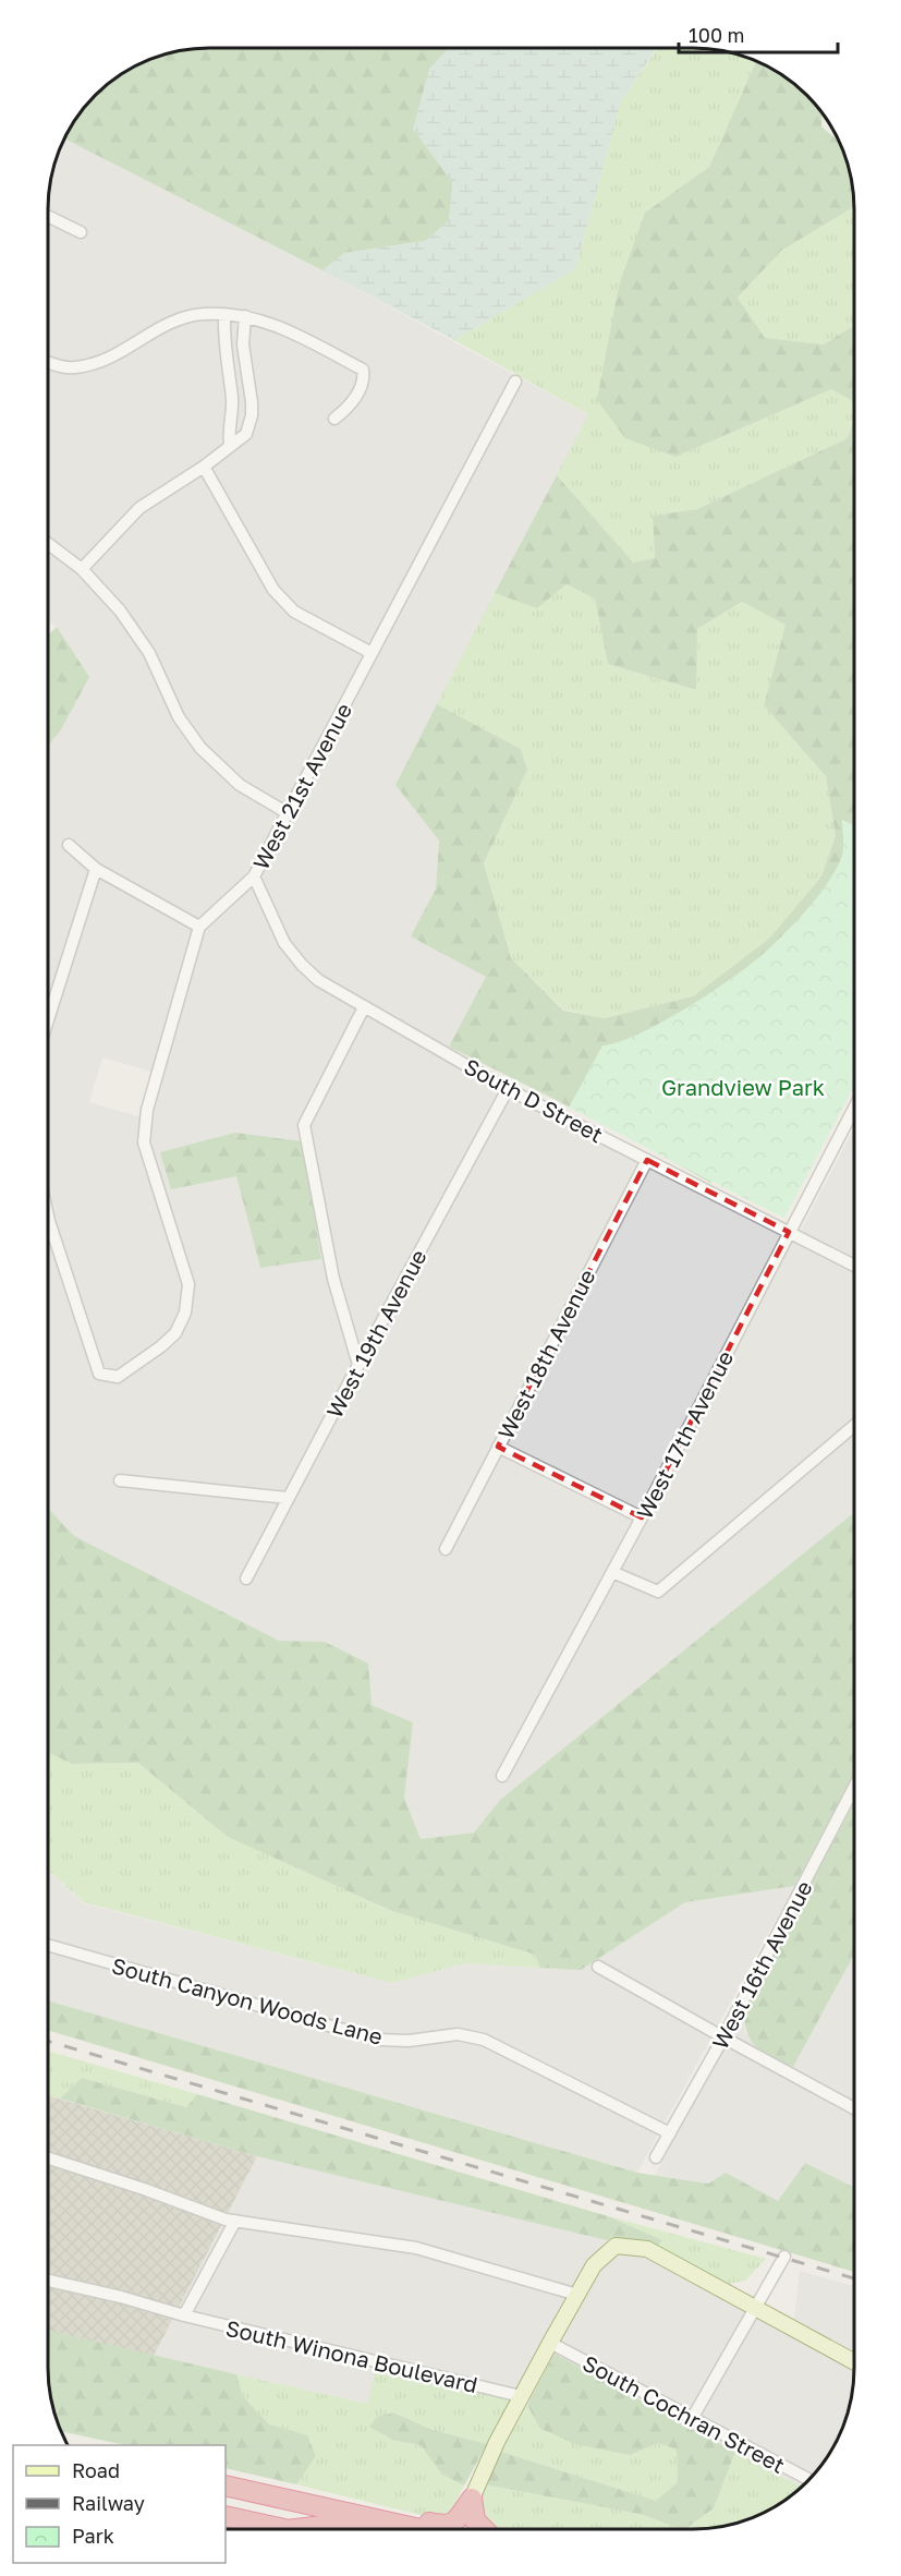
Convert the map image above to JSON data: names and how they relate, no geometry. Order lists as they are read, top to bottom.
{
  "streets": {
    "street": [
      "West 21st Avenue",
      "South D Street",
      "West 19th Avenue",
      "West 18th Avenue",
      "West 17th Avenue",
      "West 16th Avenue",
      "South Canyon Woods Lane",
      "South Winona Boulevard",
      "South Cochran Street"
    ]
  },
  "crossings": [
    ["West 21st Avenue", "South D Street"],
    ["South D Street", "West 19th Avenue"],
    ["South D Street", "West 18th Avenue"],
    ["South D Street", "West 17th Avenue"],
    ["West 16th Avenue", "South Canyon Woods Lane"]
  ],
  "parks": ["Grandview Park"],
  "legend": ["Road", "Railway", "Park"],
  "scale_bar": "100 m"
}
